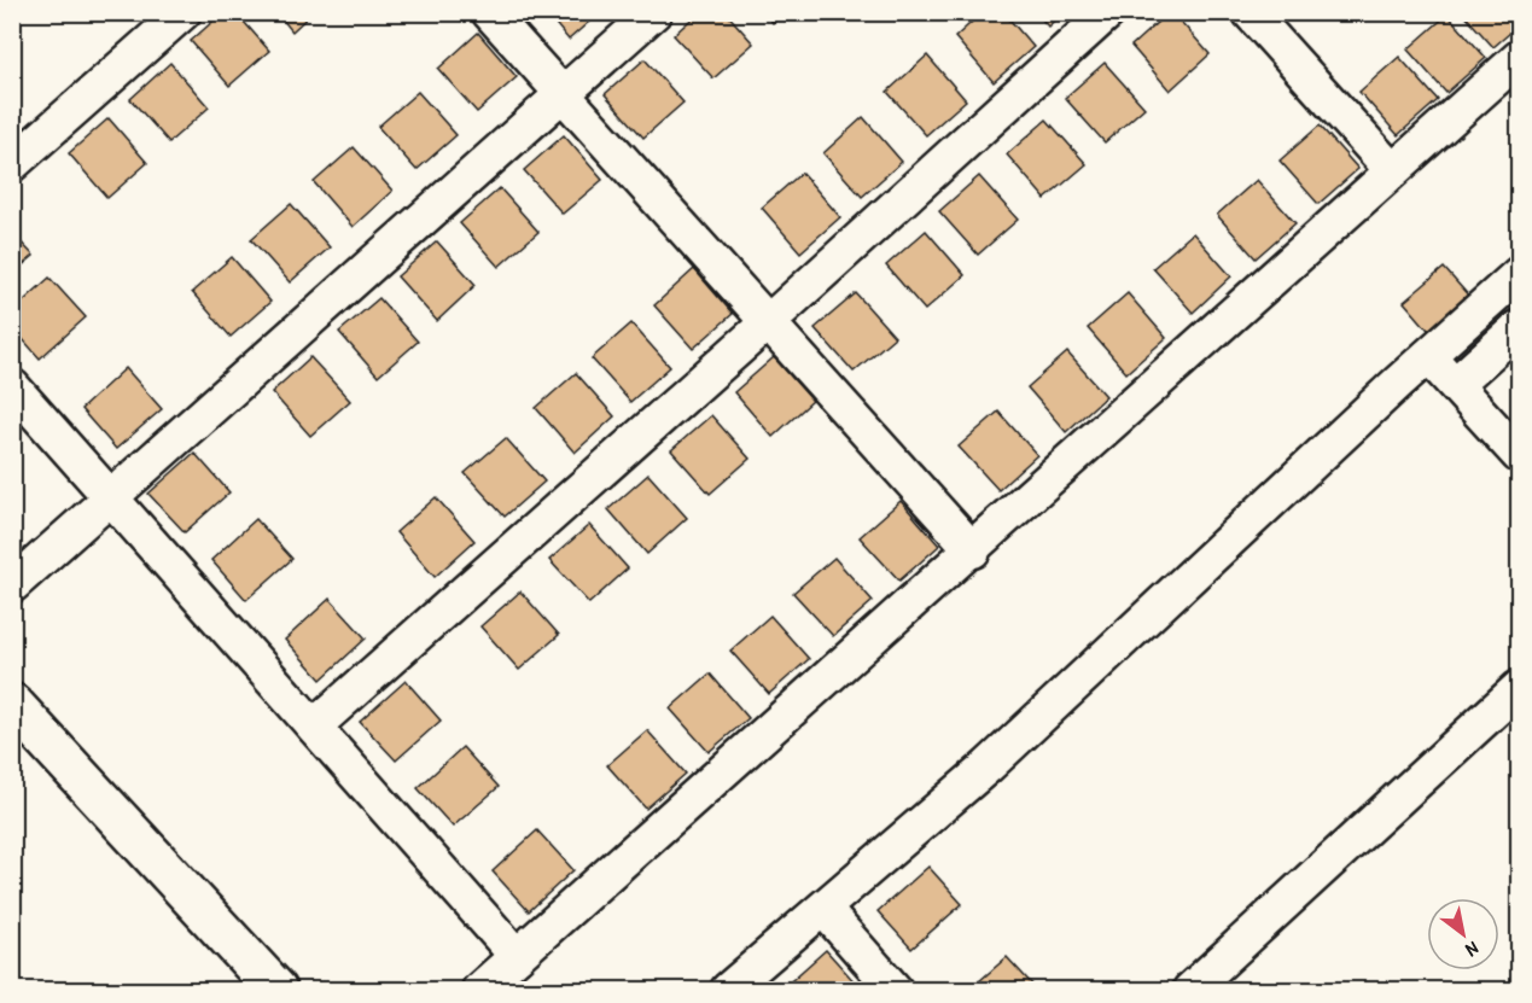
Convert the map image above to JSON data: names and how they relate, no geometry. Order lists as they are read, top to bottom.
{
  "north": "bottom right"
}
